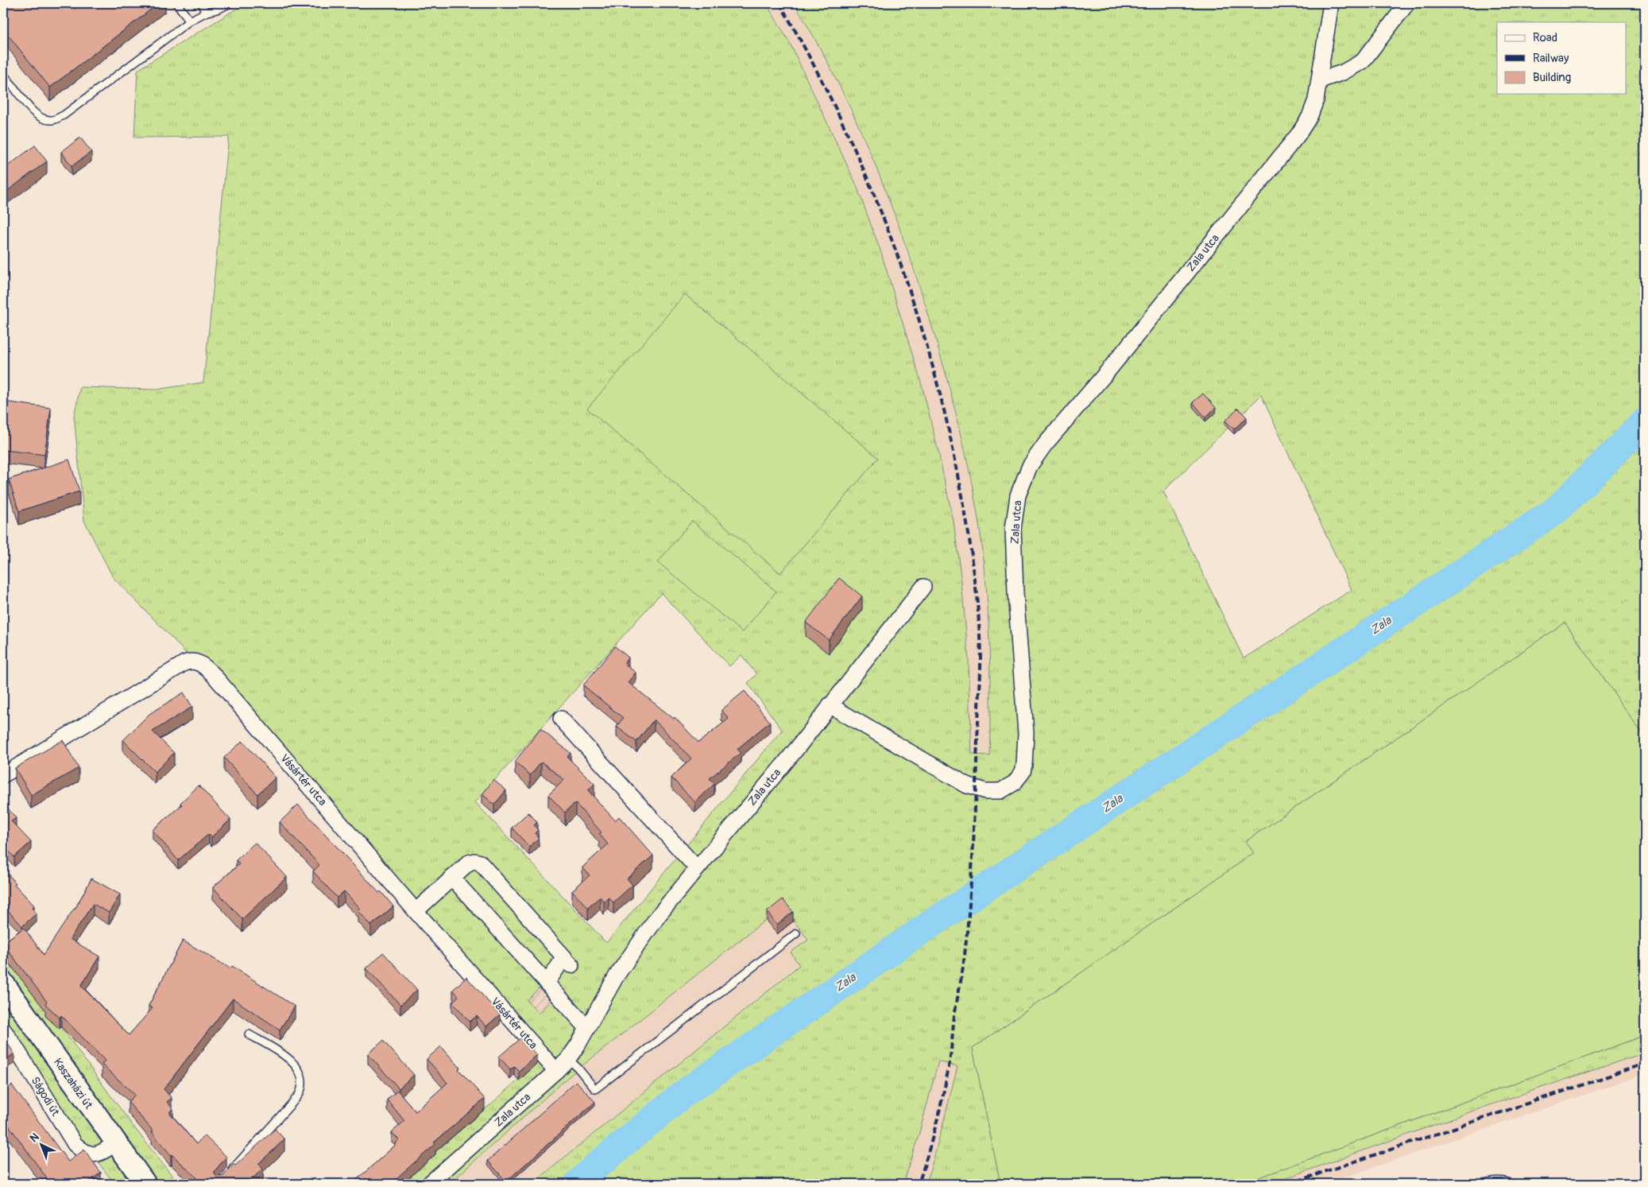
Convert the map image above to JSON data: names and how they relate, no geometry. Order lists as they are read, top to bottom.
{
  "streets": {
    "street": [
      "Zala utca",
      "Vásártér utca",
      "Kaszaházi út",
      "Ságodi út"
    ]
  },
  "crossings": [
    ["Zala utca", "Vásártér utca"],
    ["Kaszaházi út", "Ságodi út"]
  ],
  "water": ["Zala"],
  "legend": ["Road", "Railway", "Building"],
  "north": "top left"
}
